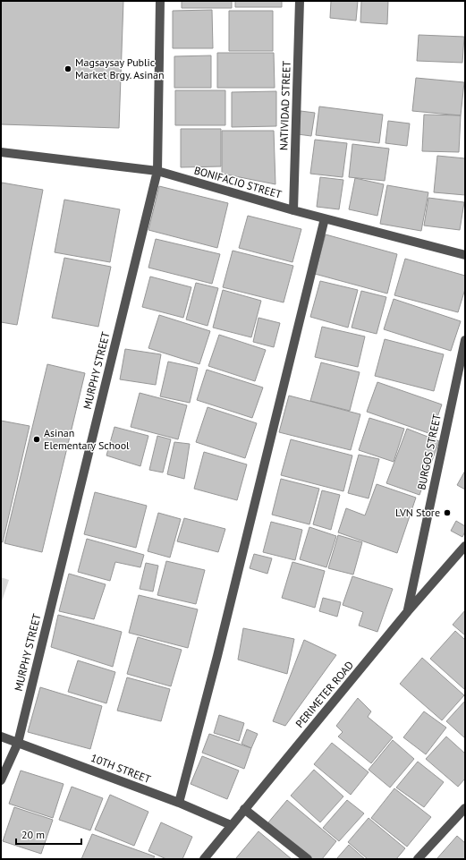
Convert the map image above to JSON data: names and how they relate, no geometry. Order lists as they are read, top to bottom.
{
  "streets": {
    "street": [
      "NATIVIDAD STREET",
      "BONIFACIO STREET",
      "MURPHY STREET",
      "BURGOS STREET",
      "PERIMETER ROAD",
      "10TH STREET"
    ]
  },
  "crossings": [
    ["NATIVIDAD STREET", "BONIFACIO STREET"],
    ["BONIFACIO STREET", "MURPHY STREET"],
    ["MURPHY STREET", "10TH STREET"],
    ["BURGOS STREET", "PERIMETER ROAD"],
    ["PERIMETER ROAD", "10TH STREET"]
  ],
  "places": ["Magsaysay Public Market Brgy. Asinan", "Asinan Elementary School", "LVN Store"],
  "scale_bar": "20 m"
}
